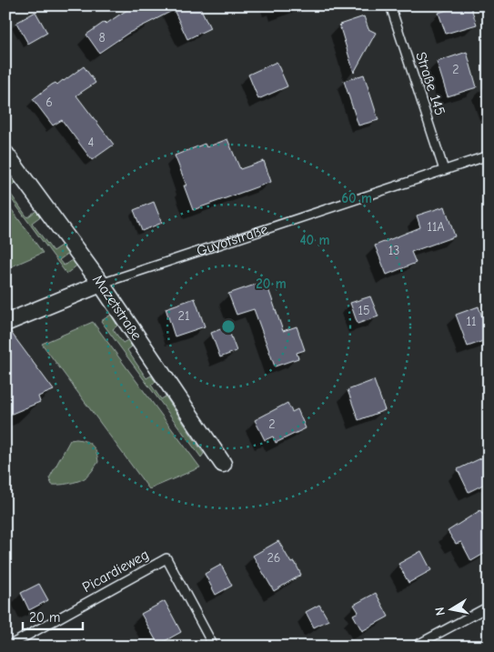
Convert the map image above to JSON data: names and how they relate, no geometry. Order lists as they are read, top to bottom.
{
  "streets": {
    "street": ["Guyotstraße", "Mazetstraße"],
    "lane": ["Straße 145", "Picardieweg"]
  },
  "crossings": [
    ["Straße 145", "Guyotstraße"],
    ["Guyotstraße", "Mazetstraße"]
  ],
  "house_numbers": [
    "8",
    "2",
    "6",
    "4",
    "11A",
    "13",
    "15",
    "21",
    "11",
    "2",
    "26"
  ],
  "scale_bar": "20 m",
  "north": "left",
  "rings": ["60 m", "40 m", "20 m"]
}
